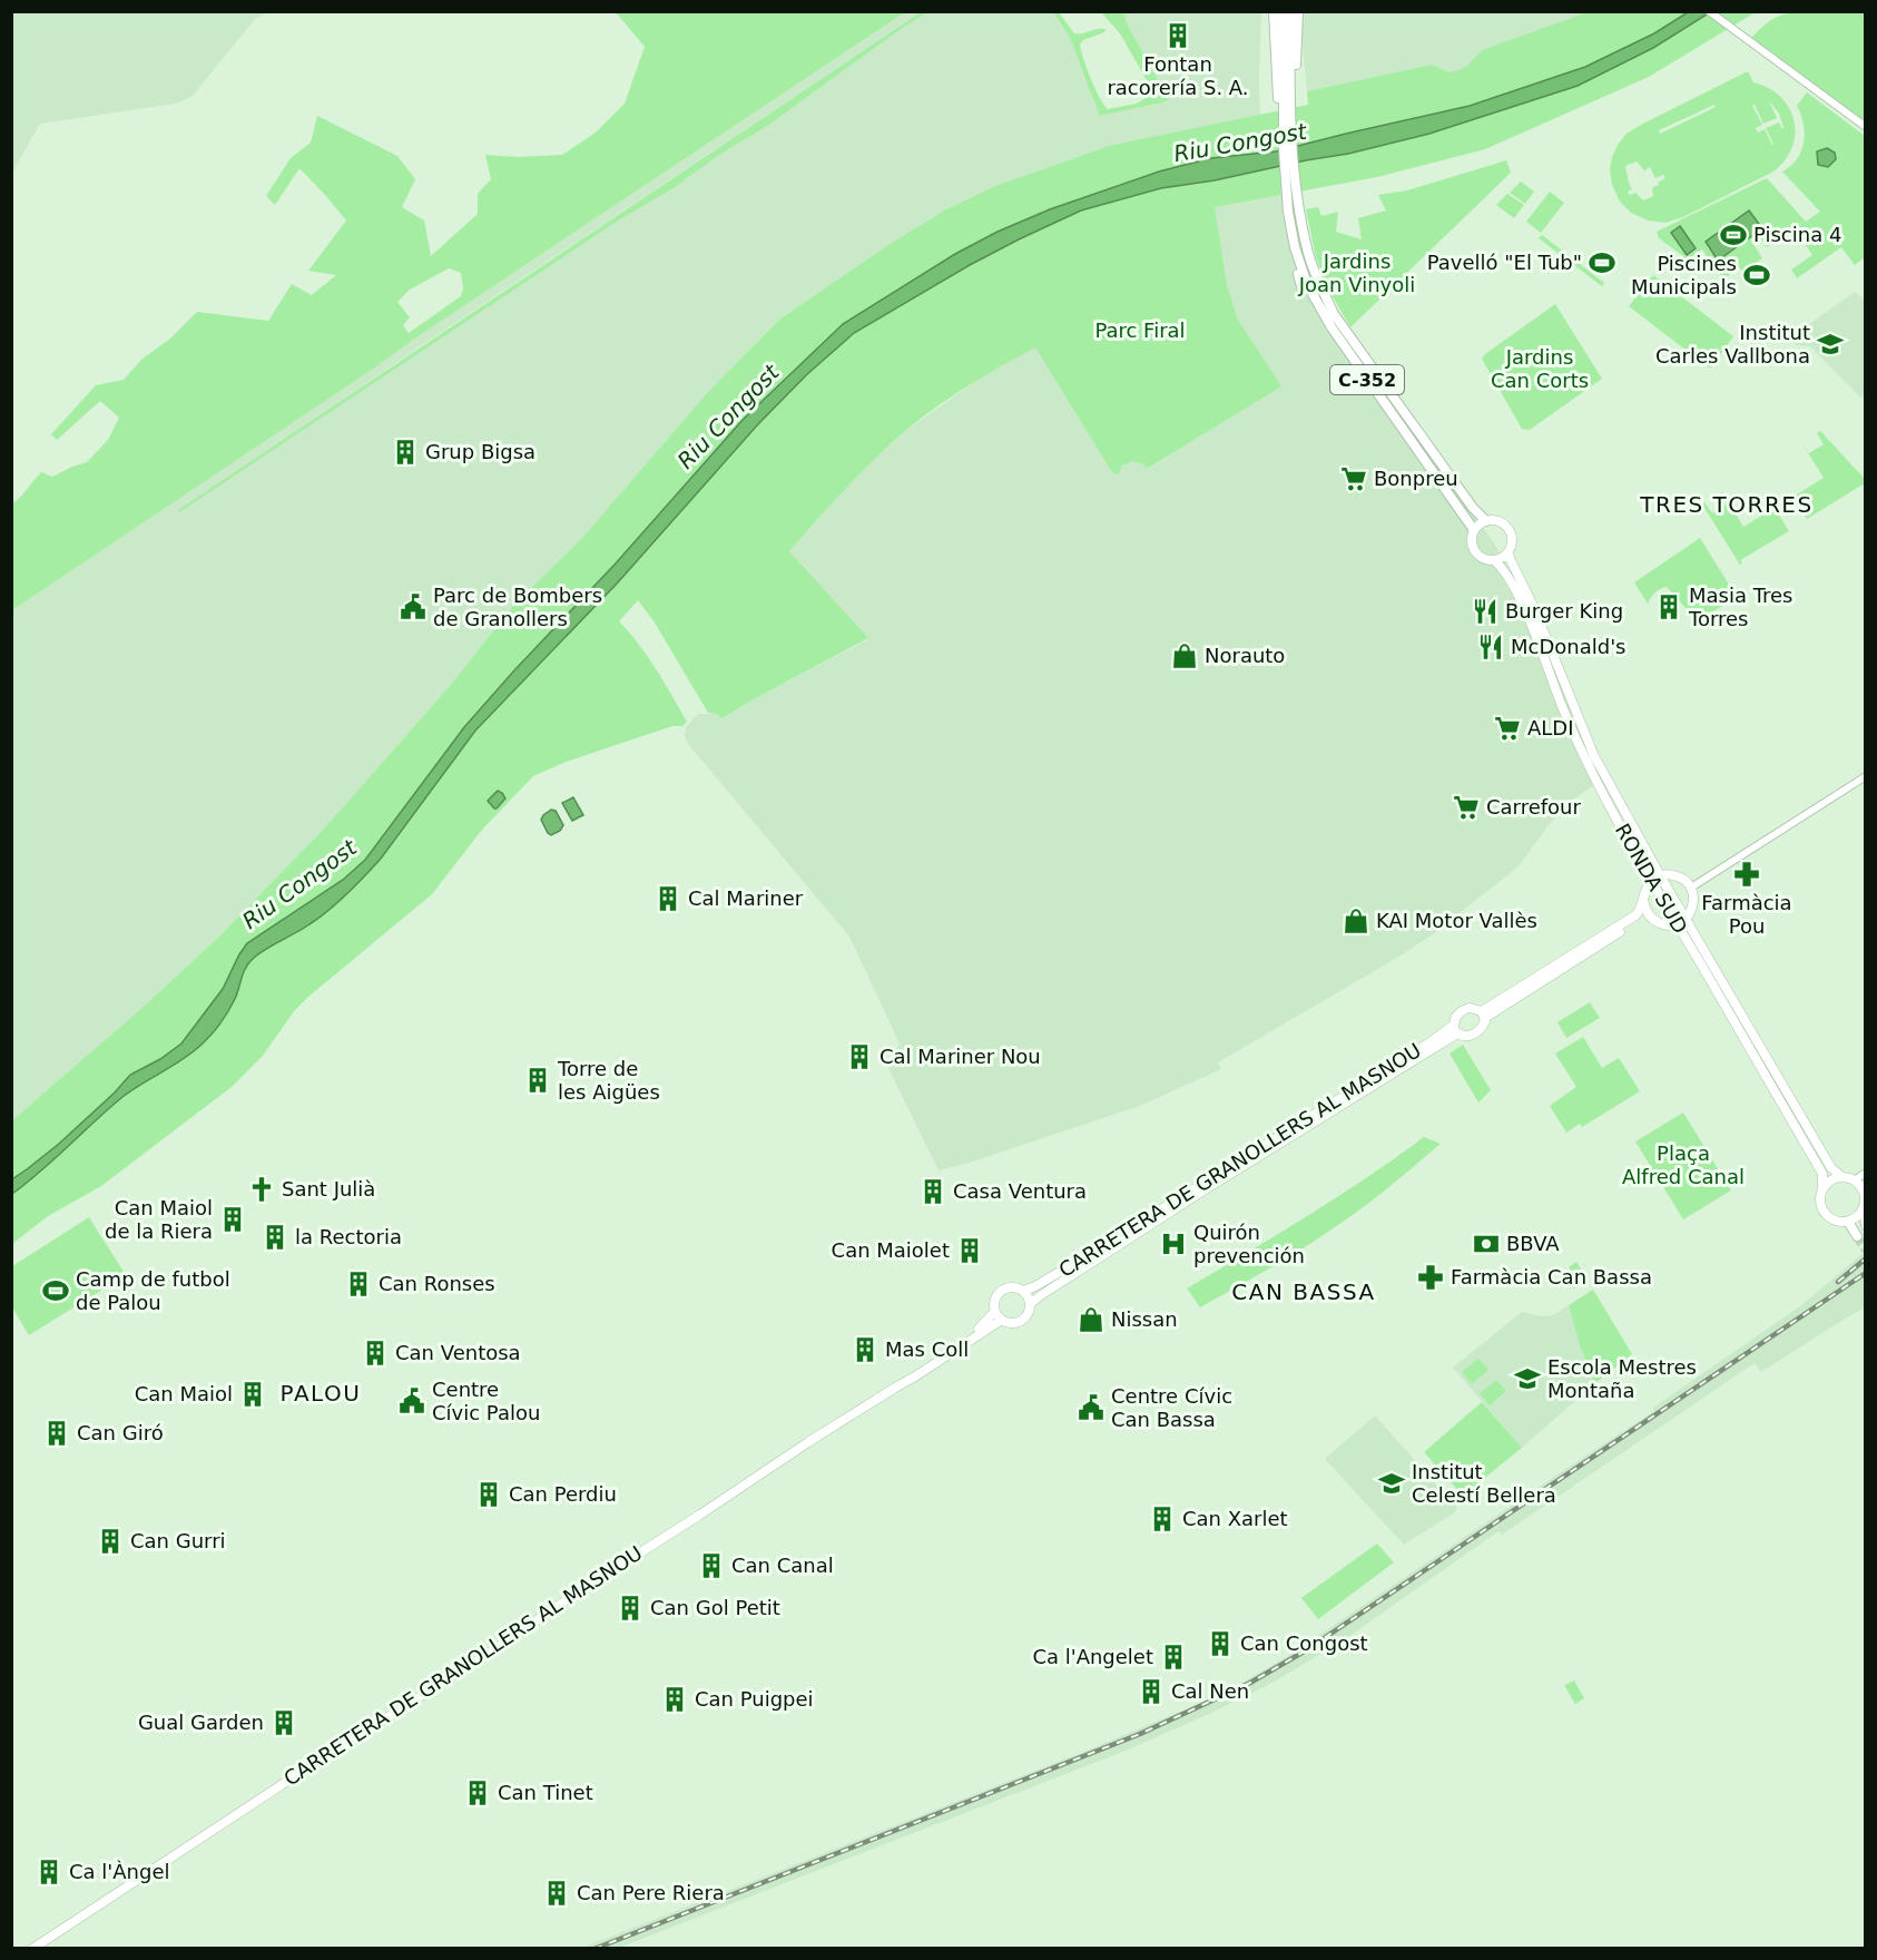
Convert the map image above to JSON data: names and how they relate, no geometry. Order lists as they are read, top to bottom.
{
  "streets": {
    "highway": ["C-352"],
    "main road": ["RONDA SUD", "CARRETERA DE GRANOLLERS AL MASNOU"]
  },
  "crossings": [
    ["C-352", "RONDA SUD"]
  ],
  "districts": ["TRES TORRES", "CAN BASSA", "PALOU"],
  "water": ["Riu Congost"],
  "parks": [
    "Jardins Joan Vinyoli",
    "Parc Firal",
    "Jardins Can Corts",
    "Plaça Alfred Canal"
  ],
  "places": {
    "building": [
      "Fontan racorería S. A.",
      "Grup Bigsa",
      "Masia Tres Torres",
      "Cal Mariner",
      "Cal Mariner Nou",
      "Torre de les Aigües",
      "Casa Ventura",
      "Can Maiol de la Riera",
      "la Rectoria",
      "Can Maiolet",
      "Can Ronses",
      "Mas Coll",
      "Can Ventosa",
      "Can Maiol",
      "Can Giró",
      "Can Perdiu",
      "Can Xarlet",
      "Can Gurri",
      "Can Canal",
      "Can Gol Petit",
      "Can Congost",
      "Ca l'Angelet",
      "Cal Nen",
      "Can Puigpei",
      "Gual Garden",
      "Can Tinet",
      "Ca l'Àngel",
      "Can Pere Riera"
    ],
    "sports": [
      "Piscina 4",
      "Pavelló \"El Tub\"",
      "Piscines Municipals",
      "Camp de futbol de Palou"
    ],
    "school or university": ["Institut Carles Vallbona", "Escola Mestres Montaña", "Institut Celestí Bellera"],
    "supermarket": ["Bonpreu", "ALDI", "Carrefour"],
    "public building": ["Parc de Bombers de Granollers", "Centre Cívic Palou", "Centre Cívic Can Bassa"],
    "restaurant": ["Burger King", "McDonald's"],
    "shop": ["Norauto", "KAI Motor Vallès", "Nissan"],
    "pharmacy": ["Farmàcia Pou", "Farmàcia Can Bassa"],
    "church": ["Sant Julià"],
    "hospital": ["Quirón prevención"],
    "bank": ["BBVA"]
  }
}
